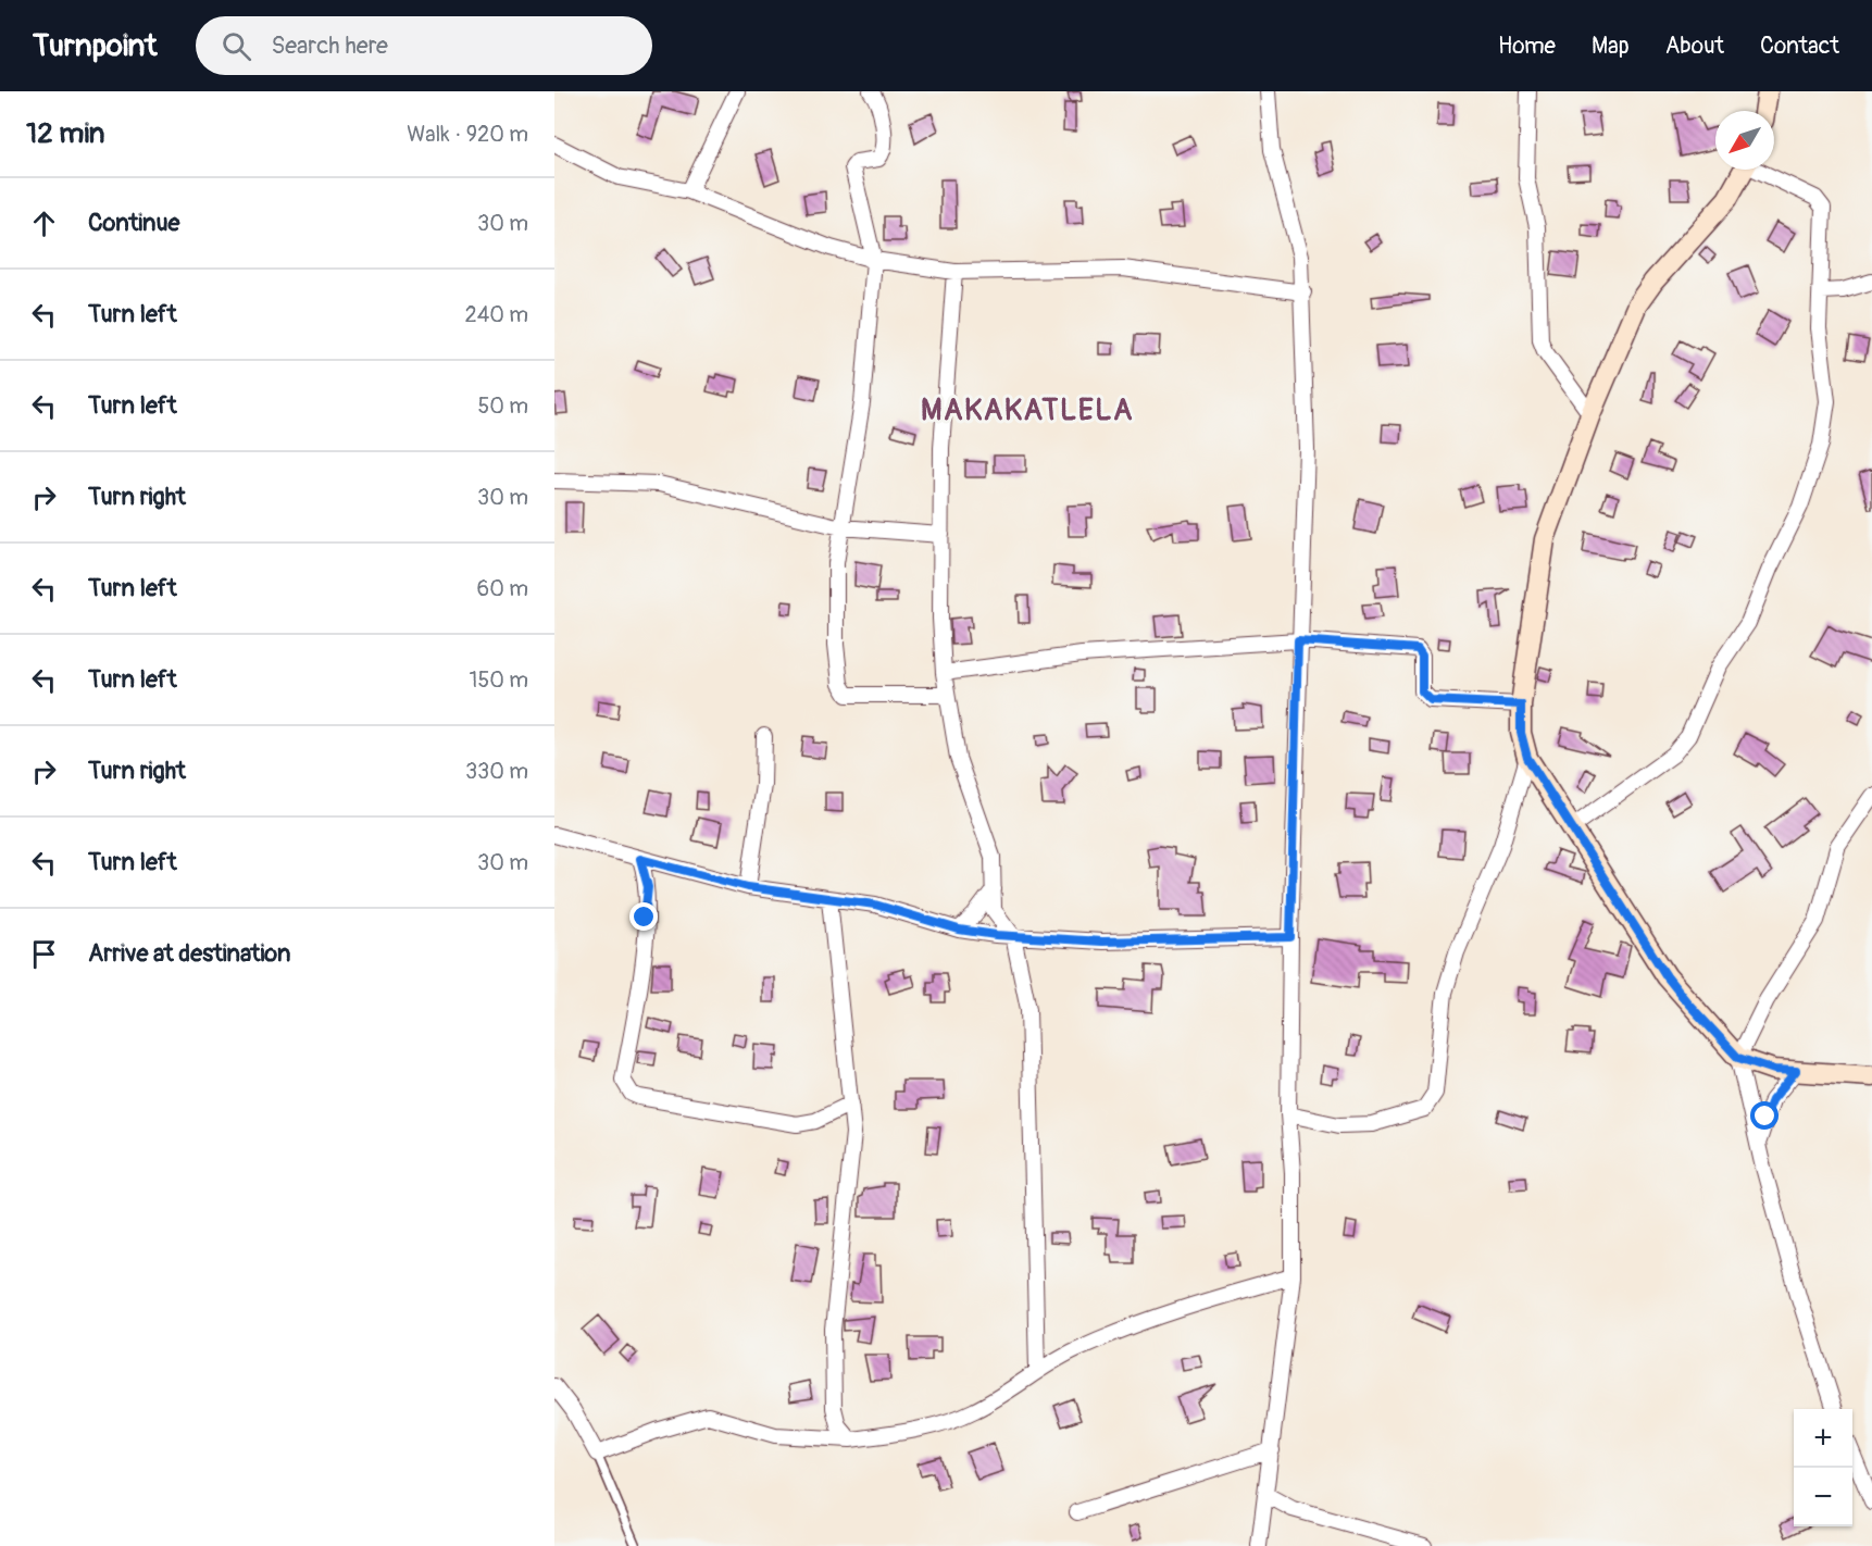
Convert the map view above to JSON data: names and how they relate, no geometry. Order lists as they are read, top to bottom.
{
  "districts": ["MAKAKATLELA"],
  "north": "bottom left",
  "page": {
    "header": "Turnpoint",
    "search": "Search here",
    "nav": [
      "Home",
      "Map",
      "About",
      "Contact"
    ],
    "heading": ["12 min", "Walk · 920 m"],
    "list": [
      ["Continue", "30 m"],
      ["Turn left", "240 m"],
      ["Turn left", "50 m"],
      ["Turn right", "30 m"],
      ["Turn left", "60 m"],
      ["Turn left", "150 m"],
      ["Turn right", "330 m"],
      ["Turn left", "30 m"],
      "Arrive at destination"
    ],
    "map_buttons": ["+", "−"]
  }
}
